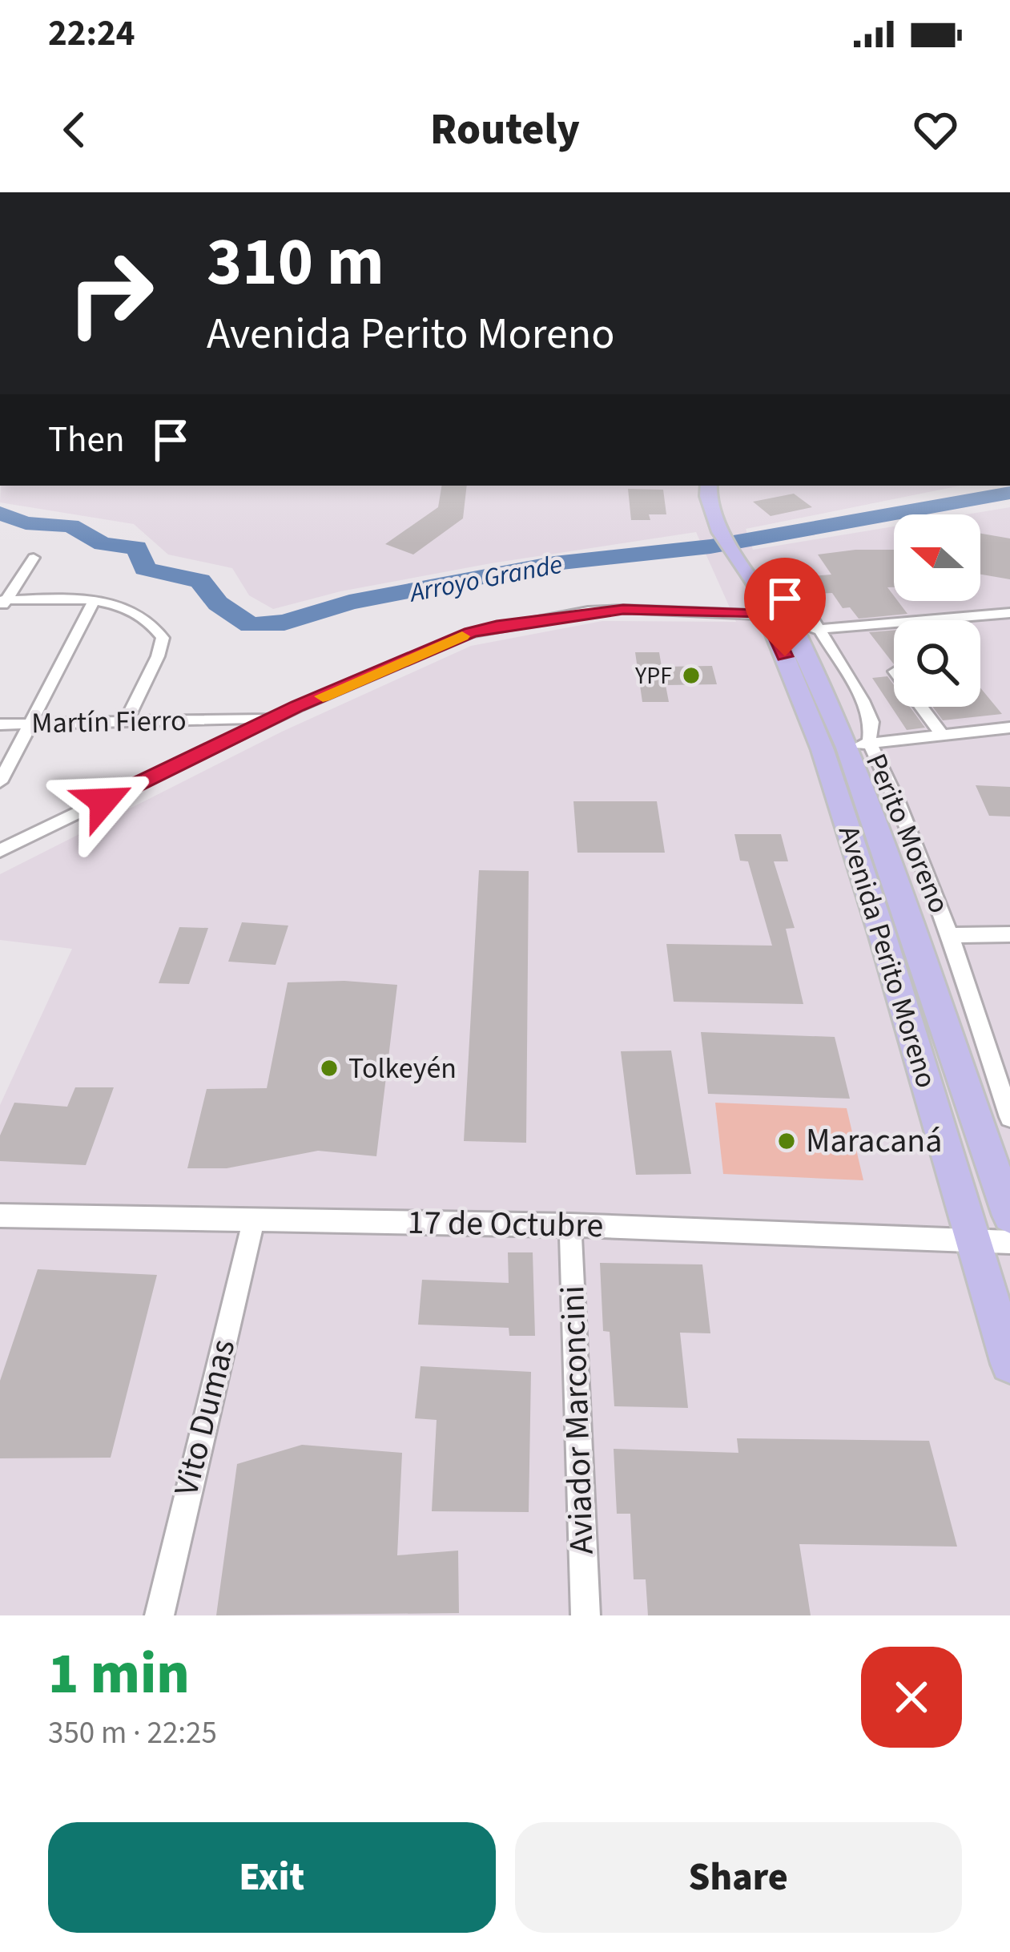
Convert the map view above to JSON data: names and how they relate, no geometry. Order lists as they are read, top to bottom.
{
  "streets": {
    "main road": ["Avenida Perito Moreno"],
    "street": [
      "Martín Fierro",
      "Perito Moreno",
      "17 de Octubre",
      "Vito Dumas",
      "Aviador Marconcini"
    ]
  },
  "crossings": [
    ["Perito Moreno", "Avenida Perito Moreno"],
    ["Avenida Perito Moreno", "17 de Octubre"],
    ["17 de Octubre", "Vito Dumas"],
    ["17 de Octubre", "Aviador Marconcini"]
  ],
  "water": ["Arroyo Grande"],
  "places": ["YPF", "Tolkeyén", "Maracaná"],
  "north": "left",
  "page": {
    "status": "22:24",
    "header": "Routely",
    "turn": ["310 m", "Avenida Perito Moreno"],
    "then": "Then",
    "heading": ["1 min", "350 m · 22:25"],
    "buttons": ["Exit", "Share"]
  }
}
